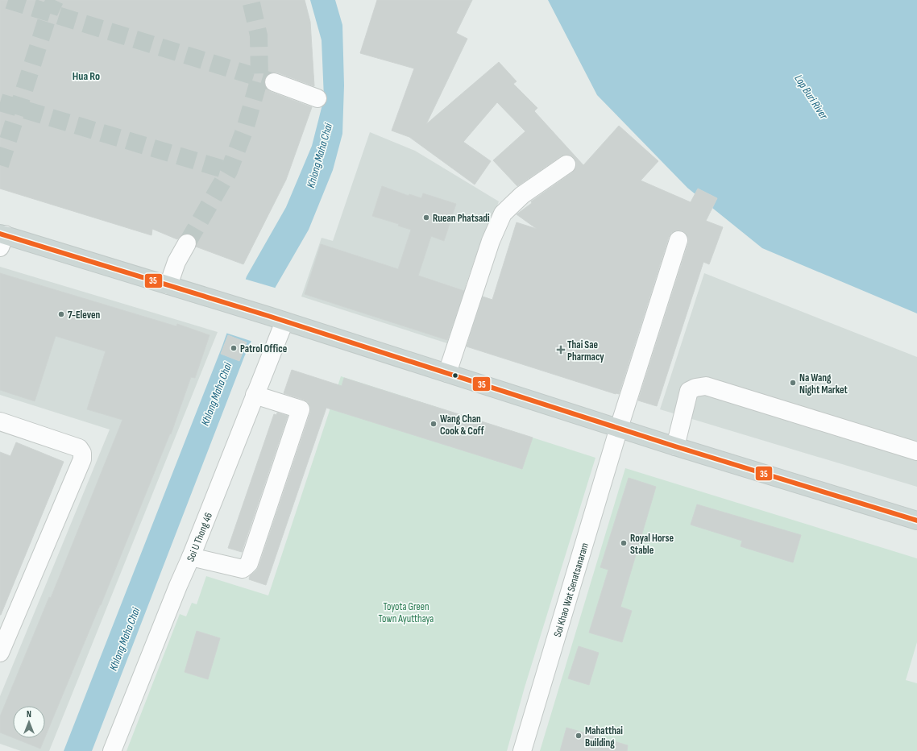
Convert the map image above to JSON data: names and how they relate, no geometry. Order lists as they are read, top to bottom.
{
  "streets": {
    "street": ["Soi U Thong 46", "Soi Khao Wat Senatsanaram"]
  },
  "districts": ["Hua Ro"],
  "water": ["Lop Buri River", "Khlong Maha Chai"],
  "parks": ["Toyota Green Town Ayutthaya"],
  "places": {
    "other": [
      "Ruean Phatsadi",
      "7-Eleven",
      "Patrol Office",
      "Na Wang Night Market",
      "Wang Chan Cook & Coff",
      "Royal Horse Stable",
      "Mahatthai Building"
    ],
    "health": ["Thai Sae Pharmacy"]
  },
  "lines": ["transit line 35"],
  "north": "top"
}
